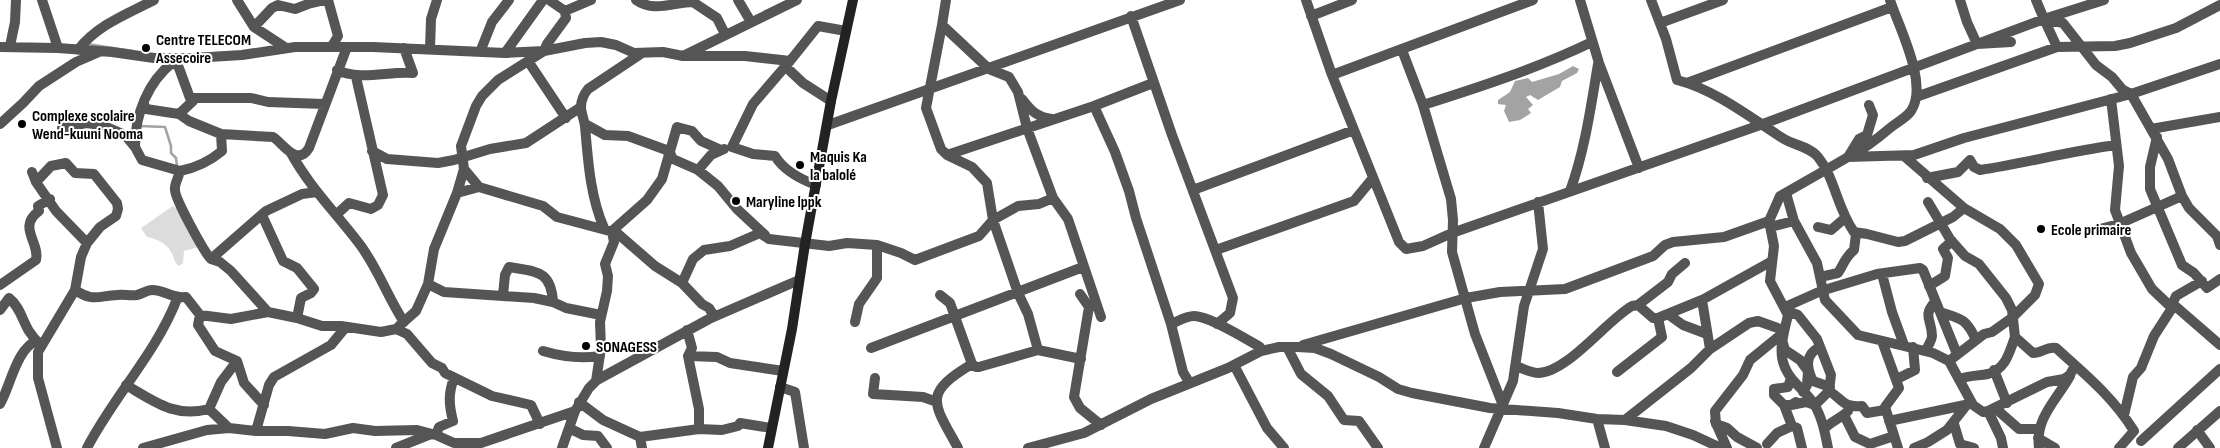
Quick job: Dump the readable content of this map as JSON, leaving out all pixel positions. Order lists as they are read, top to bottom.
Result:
{
  "places": [
    "Centre TELECOM Assecoire",
    "Complexe scolaire Wend-kuuni Nooma",
    "Maquis Ka la balolé",
    "Maryline lppk",
    "Ecole primaire",
    "SONAGESS"
  ]
}
